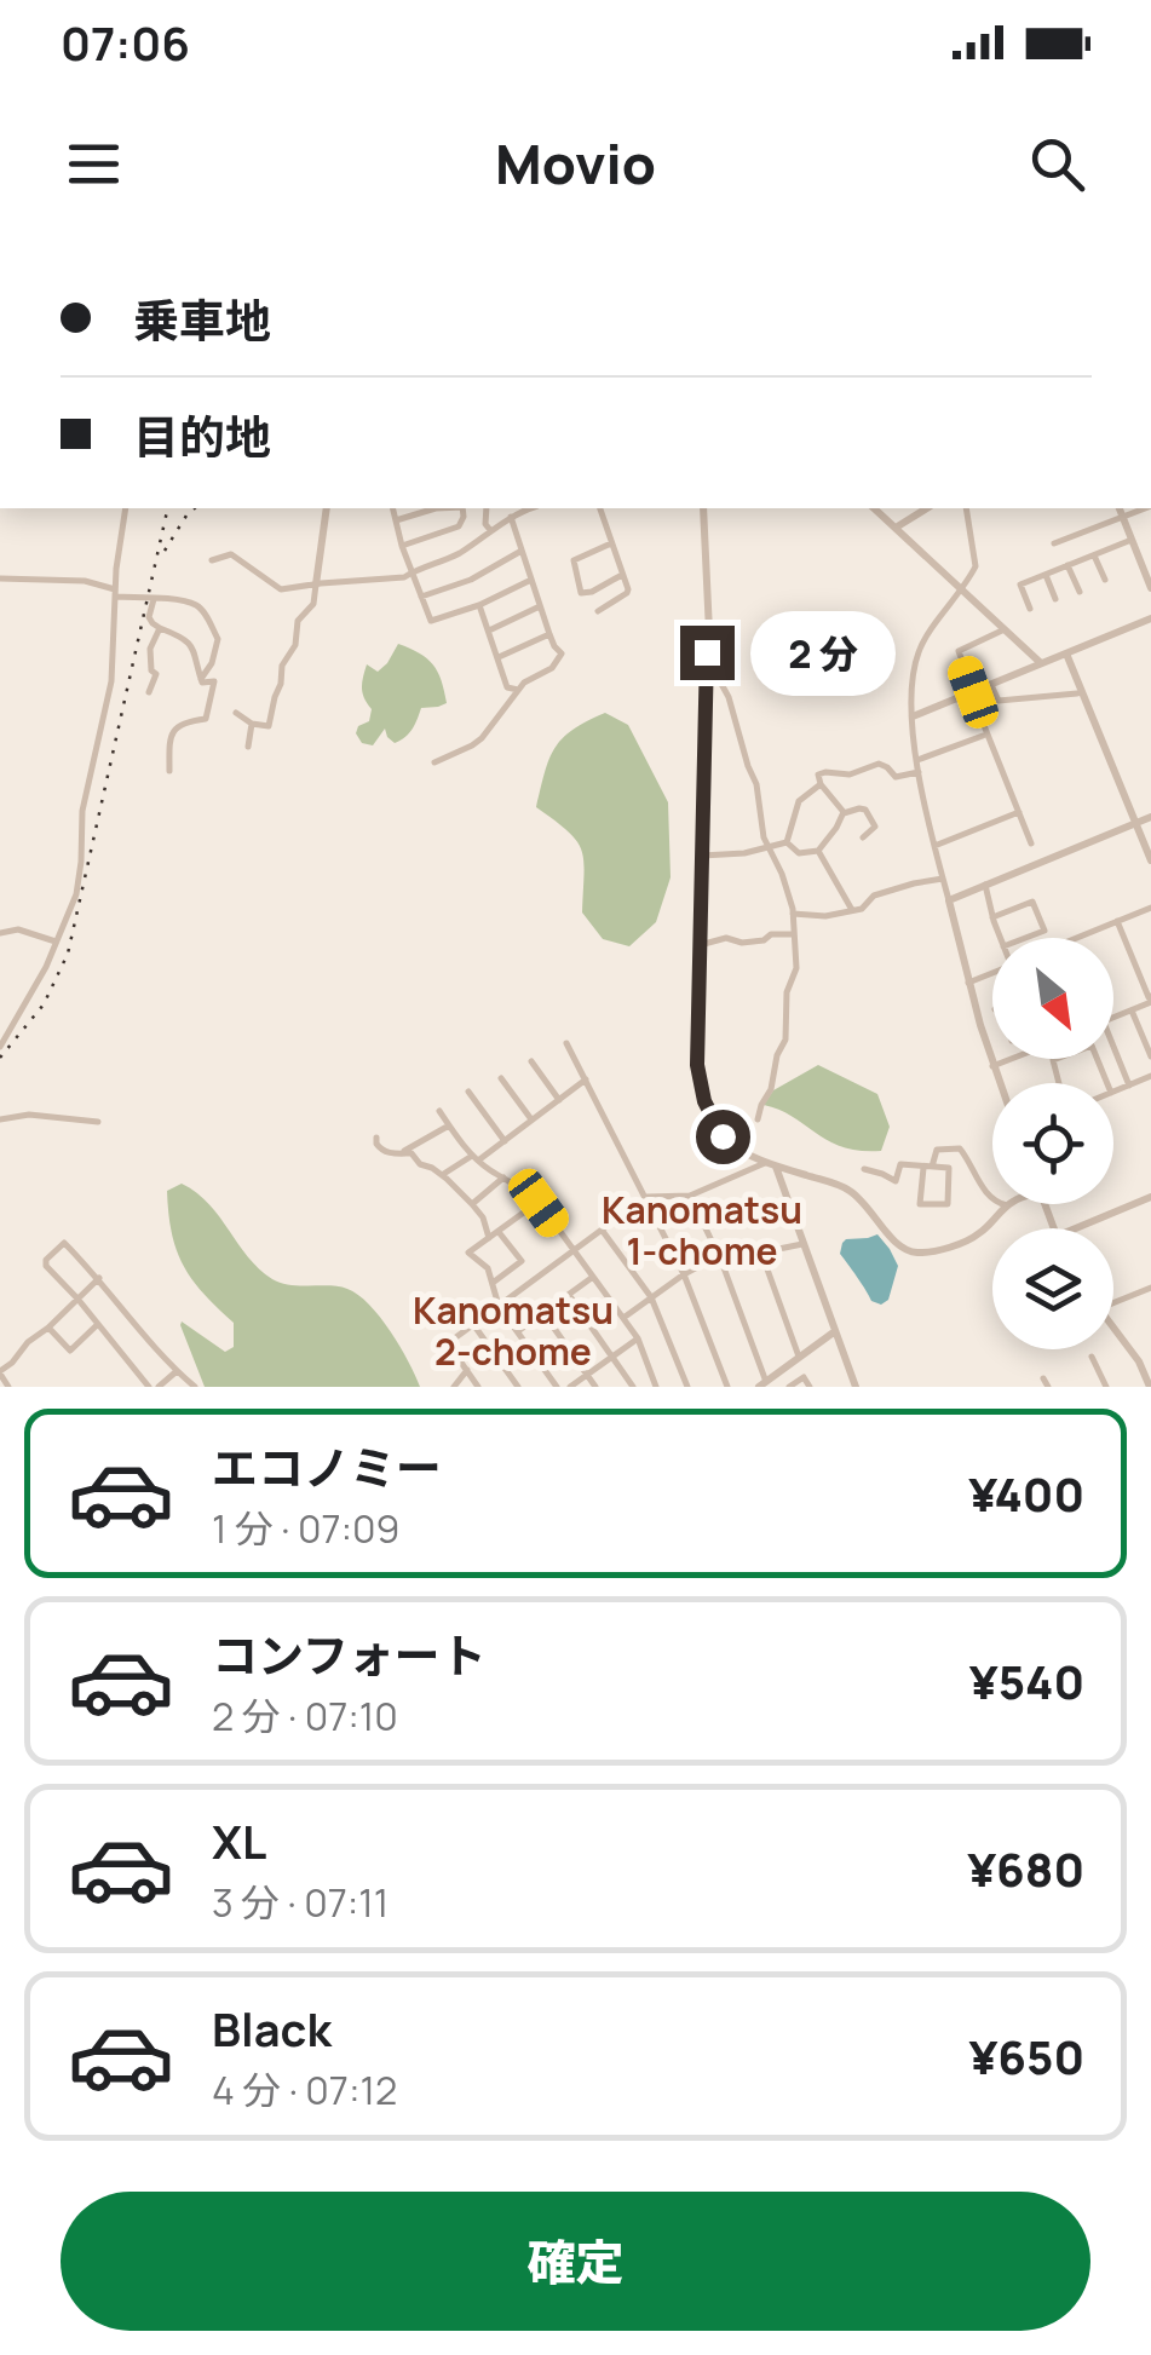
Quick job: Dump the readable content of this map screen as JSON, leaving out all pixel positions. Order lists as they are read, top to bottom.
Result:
{
  "districts": ["Kanomatsu 1-chome", "Kanomatsu 2-chome"],
  "north": "bottom right",
  "page": {
    "status": "07:06",
    "header": "Movio",
    "banner": ["乗車地", "目的地"],
    "bubble": "2 分",
    "list": [
      {
        "name": "エコノミー",
        "note": "1 分 · 07:09",
        "value": "¥400"
      },
      {
        "name": "コンフォート",
        "note": "2 分 · 07:10",
        "value": "¥540"
      },
      {
        "name": "XL",
        "note": "3 分 · 07:11",
        "value": "¥680"
      },
      {
        "name": "Black",
        "note": "4 分 · 07:12",
        "value": "¥650"
      }
    ],
    "buttons": "確定"
  }
}
